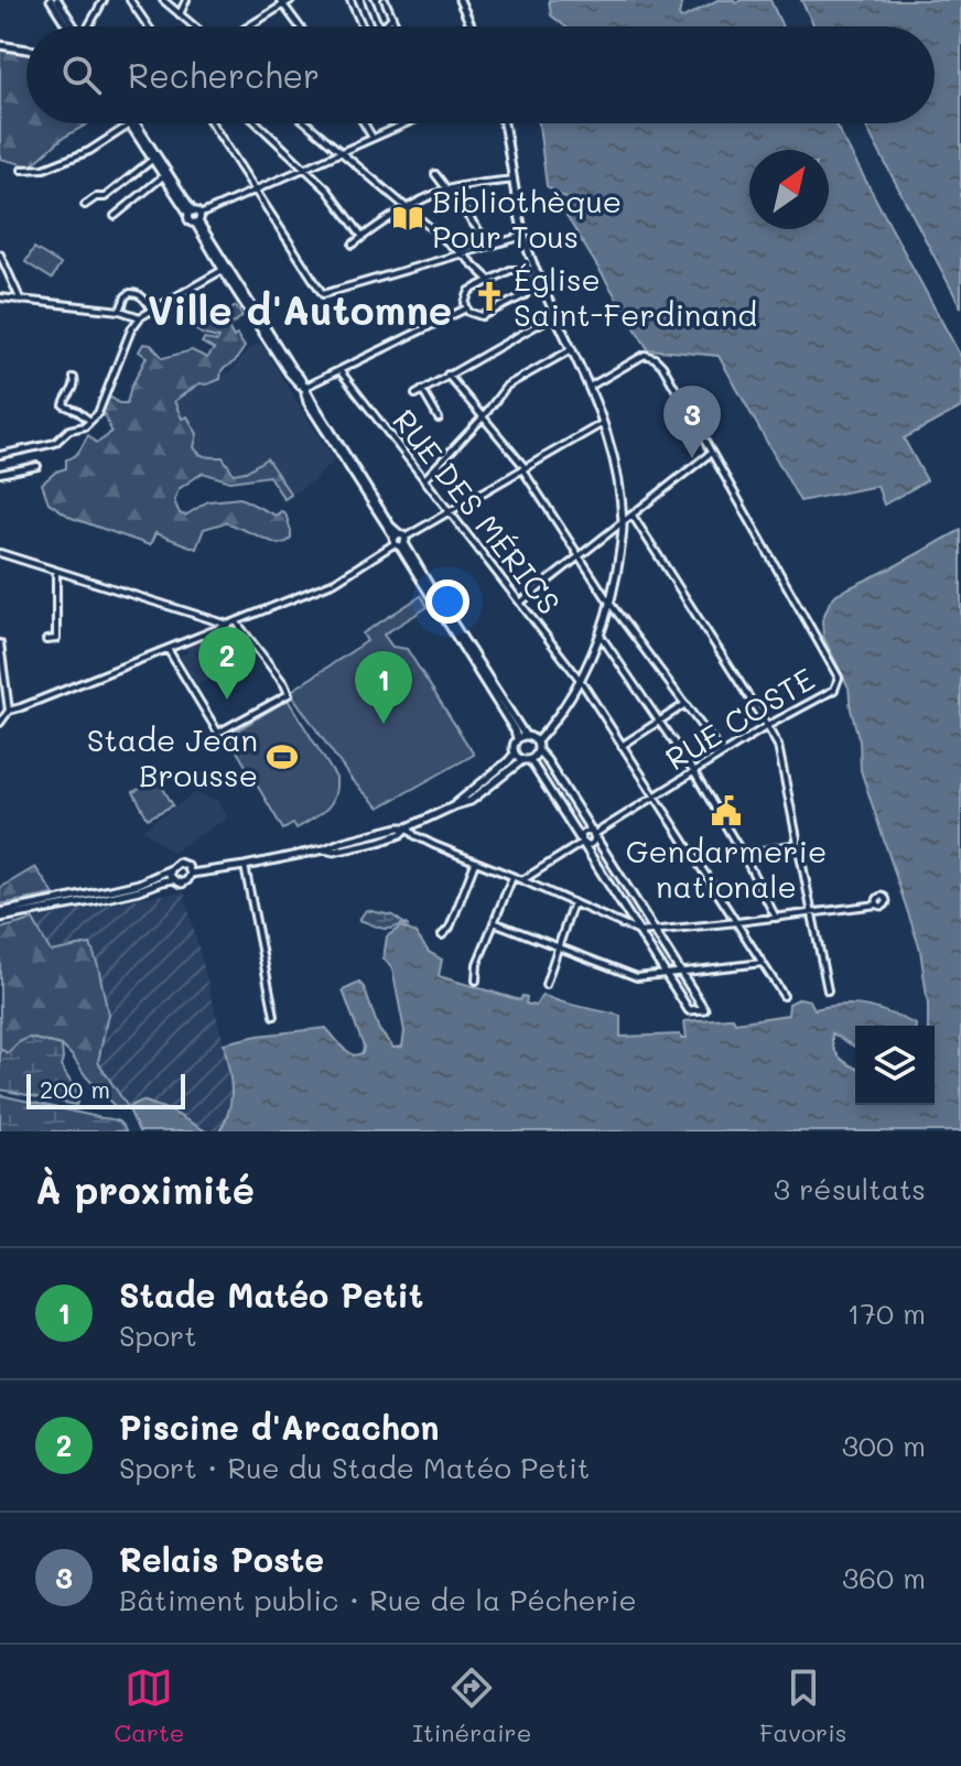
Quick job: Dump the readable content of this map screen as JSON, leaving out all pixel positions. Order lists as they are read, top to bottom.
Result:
{
  "streets": {
    "street": ["RUE DES MÉRICS", "RUE COSTE"]
  },
  "crossings": [
    ["RUE DES MÉRICS", "RUE COSTE"]
  ],
  "districts": ["Ville d'Automne"],
  "places": {
    "library": ["Bibliothèque Pour Tous"],
    "church": ["Église Saint-Ferdinand"],
    "sports": ["Stade Jean Brousse"],
    "public building": ["Gendarmerie nationale"]
  },
  "scale_bar": "200 m",
  "north": "top right",
  "page": {
    "search": "Rechercher",
    "pins": ["3", "2", "1"],
    "scale": "200 m",
    "heading": ["À proximité", "3 résultats"],
    "list": [
      {
        "mark": "1",
        "name": "Stade Matéo Petit",
        "note": "Sport",
        "value": "170 m"
      },
      {
        "mark": "2",
        "name": "Piscine d'Arcachon",
        "note": "Sport · Rue du Stade Matéo Petit",
        "value": "300 m"
      },
      {
        "mark": "3",
        "name": "Relais Poste",
        "note": "Bâtiment public · Rue de la Pécherie",
        "value": "360 m"
      }
    ],
    "nav": ["Carte", "Itinéraire", "Favoris"]
  }
}
